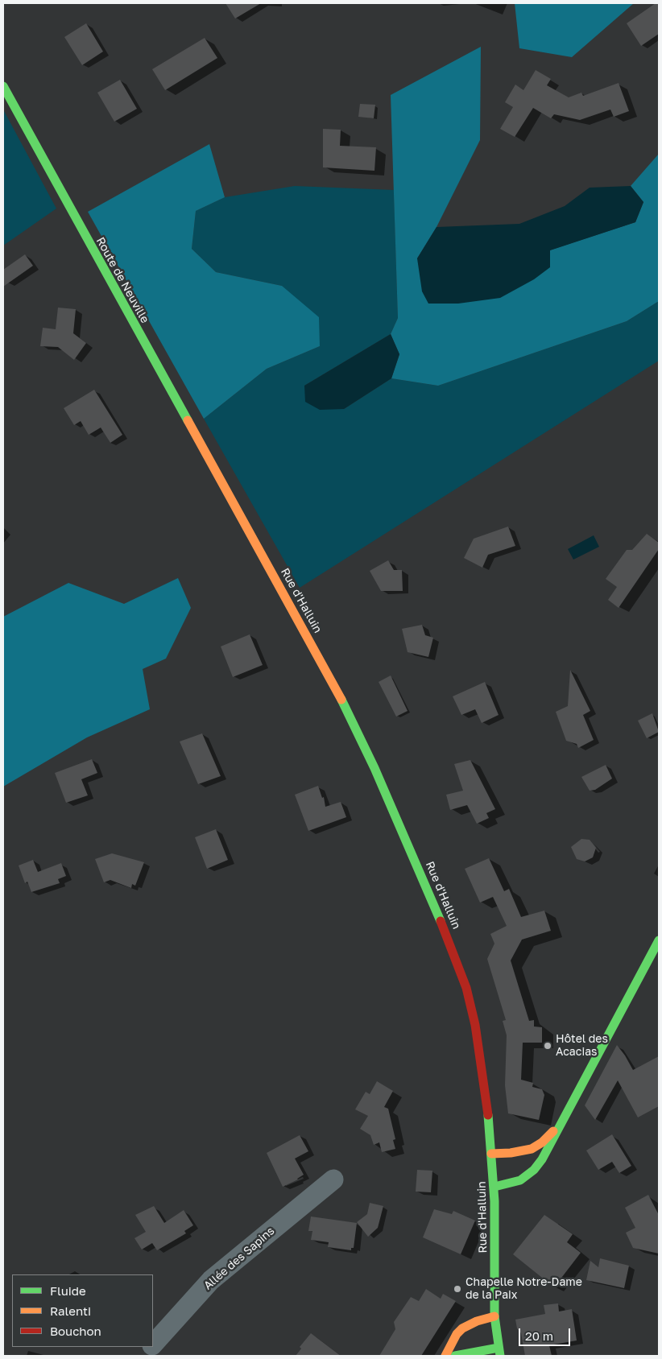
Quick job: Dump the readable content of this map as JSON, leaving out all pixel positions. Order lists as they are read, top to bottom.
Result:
{
  "streets": {
    "main road": ["Route de Neuville", "Rue d'Halluin"],
    "street": ["Allée des Sapins"]
  },
  "crossings": [
    ["Route de Neuville", "Rue d'Halluin"]
  ],
  "places": ["Hôtel des Acacias", "Chapelle Notre-Dame de la Paix"],
  "legend": ["Fluide", "Ralenti", "Bouchon"],
  "scale_bar": "20 m"
}
